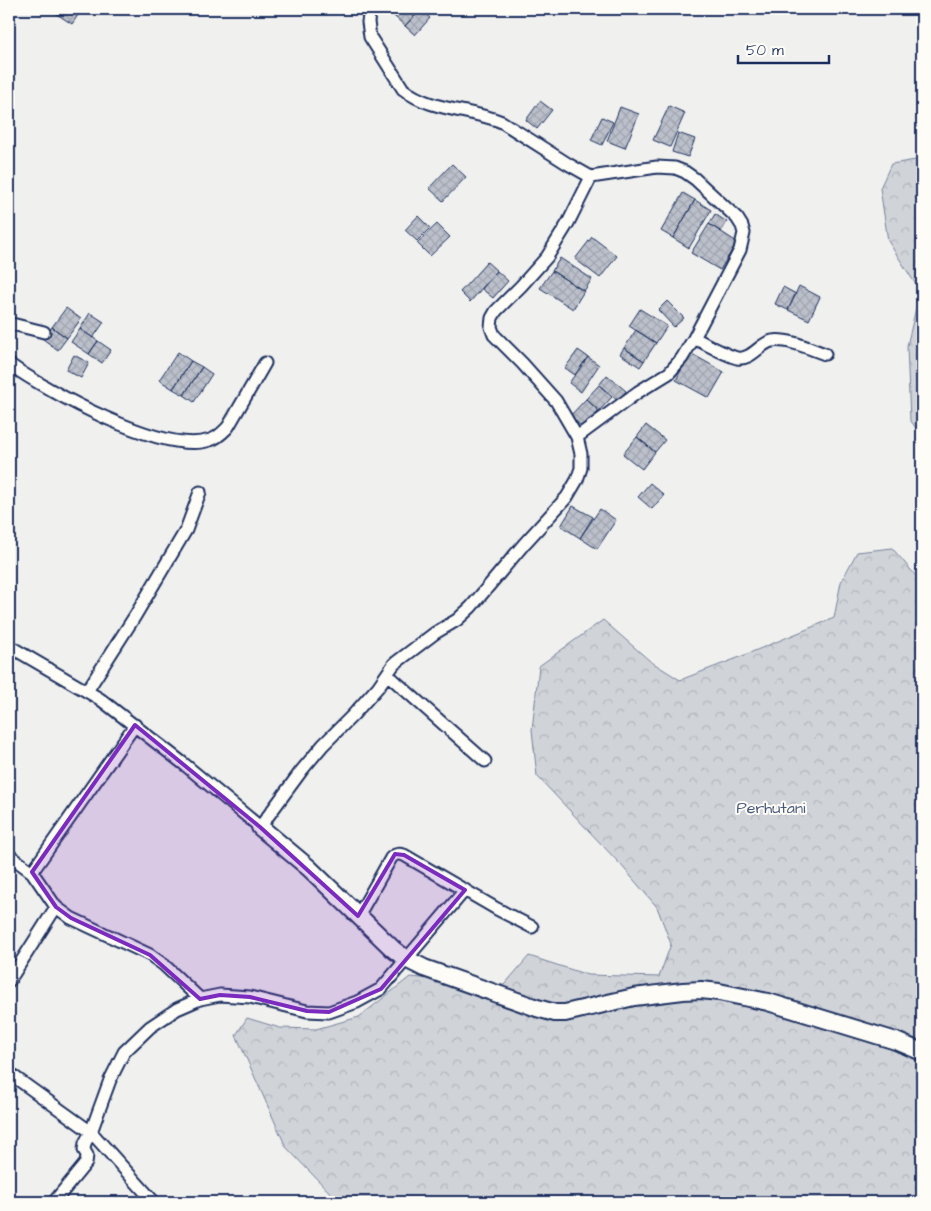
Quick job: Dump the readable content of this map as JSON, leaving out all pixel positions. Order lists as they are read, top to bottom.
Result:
{
  "parks": ["Perhutani"],
  "scale_bar": "50 m"
}
